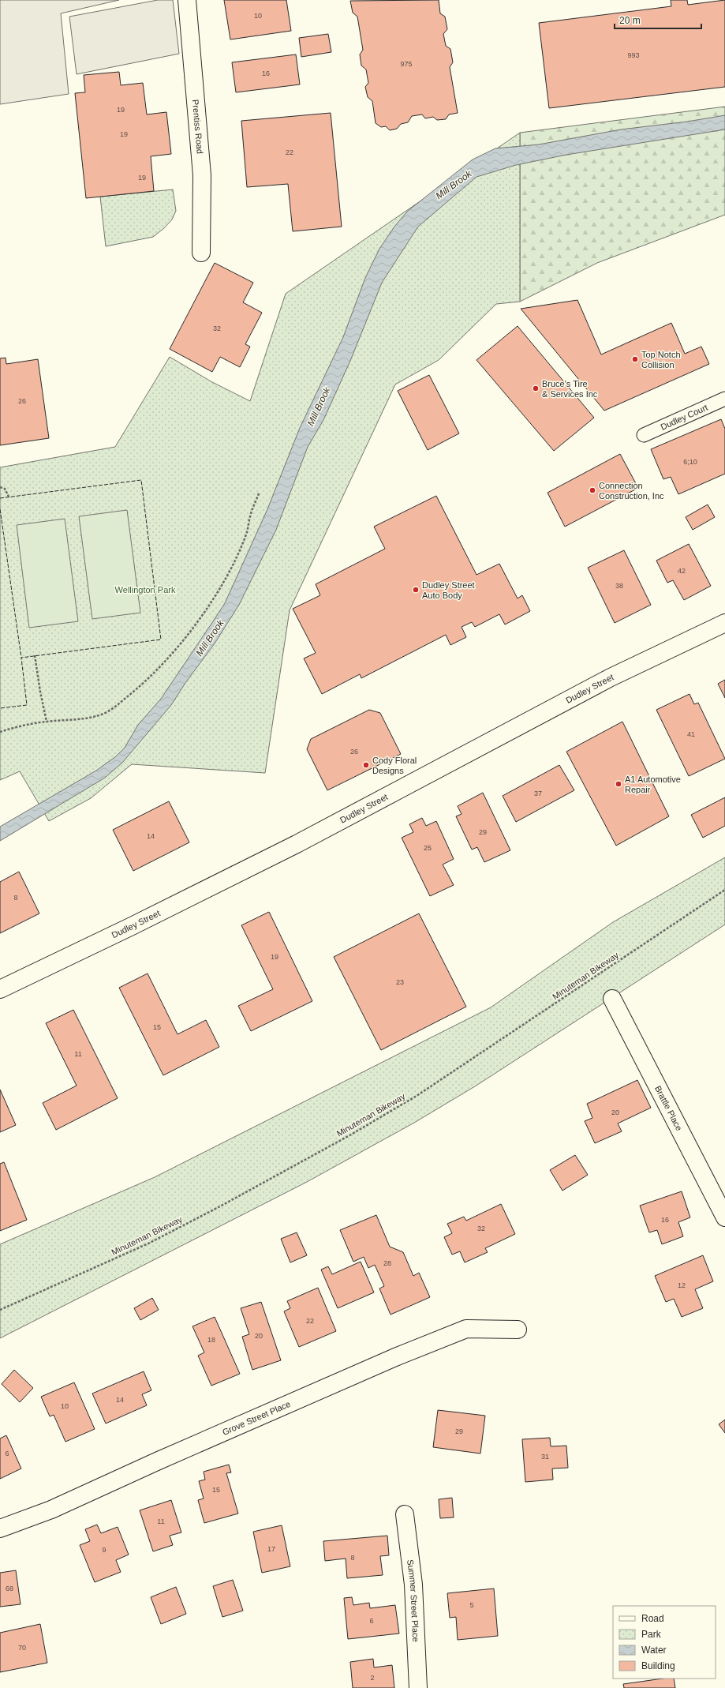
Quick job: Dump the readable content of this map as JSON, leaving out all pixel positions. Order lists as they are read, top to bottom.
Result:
{
  "streets": {
    "street": [
      "Prentiss Road",
      "Dudley Street",
      "Brattle Place",
      "Grove Street Place",
      "Summer Street Place"
    ],
    "lane": ["Dudley Court"],
    "path": ["Minuteman Bikeway"]
  },
  "water": ["Mill Brook"],
  "parks": ["Wellington Park"],
  "places": [
    "Top Notch Collision",
    "Bruce's Tire & Services Inc",
    "Connection Construction, Inc",
    "Dudley Street Auto Body",
    "Cody Floral Designs",
    "A1 Automotive Repair"
  ],
  "house_numbers": [
    "10",
    "993",
    "975",
    "16",
    "19",
    "19",
    "22",
    "19",
    "32",
    "26",
    "6;10",
    "42",
    "38",
    "41",
    "26",
    "37",
    "29",
    "14",
    "25",
    "8",
    "19",
    "23",
    "15",
    "11",
    "20",
    "16",
    "32",
    "28",
    "12",
    "22",
    "20",
    "18",
    "14",
    "10",
    "29",
    "6",
    "31",
    "15",
    "11",
    "17",
    "9",
    "8",
    "68",
    "5",
    "6",
    "70",
    "2"
  ],
  "legend": [
    "Road",
    "Park",
    "Water",
    "Building"
  ],
  "scale_bar": "20 m"
}
